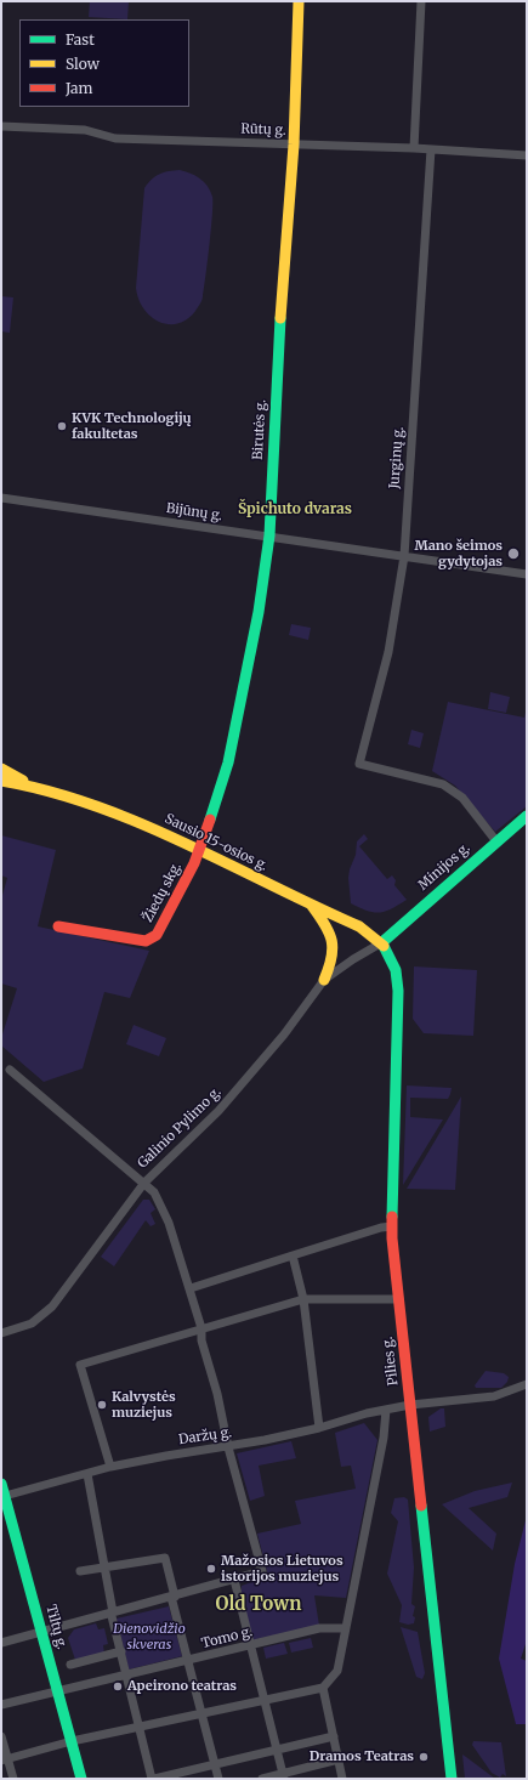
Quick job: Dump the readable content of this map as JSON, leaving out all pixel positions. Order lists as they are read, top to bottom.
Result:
{
  "streets": {
    "main road": [
      "Birutės g.",
      "Sausio 15-osios g.",
      "Minijos g.",
      "Žiedų skg.",
      "Pilies g.",
      "Tiltų g."
    ],
    "street": [
      "Rūtų g.",
      "Jurginų g.",
      "Bijūnų g.",
      "Galinio Pylimo g.",
      "Daržų g.",
      "Tomo g."
    ]
  },
  "crossings": [
    ["Rūtų g.", "Birutės g."],
    ["Rūtų g.", "Jurginų g."],
    ["Birutės g.", "Bijūnų g."],
    ["Birutės g.", "Sausio 15-osios g."],
    ["Birutės g.", "Žiedų skg."],
    ["Jurginų g.", "Bijūnų g."],
    ["Jurginų g.", "Minijos g."],
    ["Sausio 15-osios g.", "Minijos g."],
    ["Sausio 15-osios g.", "Žiedų skg."],
    ["Sausio 15-osios g.", "Galinio Pylimo g."],
    ["Sausio 15-osios g.", "Pilies g."],
    ["Minijos g.", "Galinio Pylimo g."],
    ["Minijos g.", "Pilies g."],
    ["Galinio Pylimo g.", "Pilies g."],
    ["Pilies g.", "Daržų g."],
    ["Daržų g.", "Tiltų g."],
    ["Tiltų g.", "Tomo g."]
  ],
  "districts": ["Špichuto dvaras", "Old Town"],
  "parks": ["Dienovidžio skveras"],
  "places": [
    "KVK Technologijų fakultetas",
    "Mano šeimos gydytojas",
    "Kalvystės muziejus",
    "Mažosios Lietuvos istorijos muziejus",
    "Apeirono teatras",
    "Dramos Teatras"
  ],
  "legend": ["Fast", "Slow", "Jam"]
}
